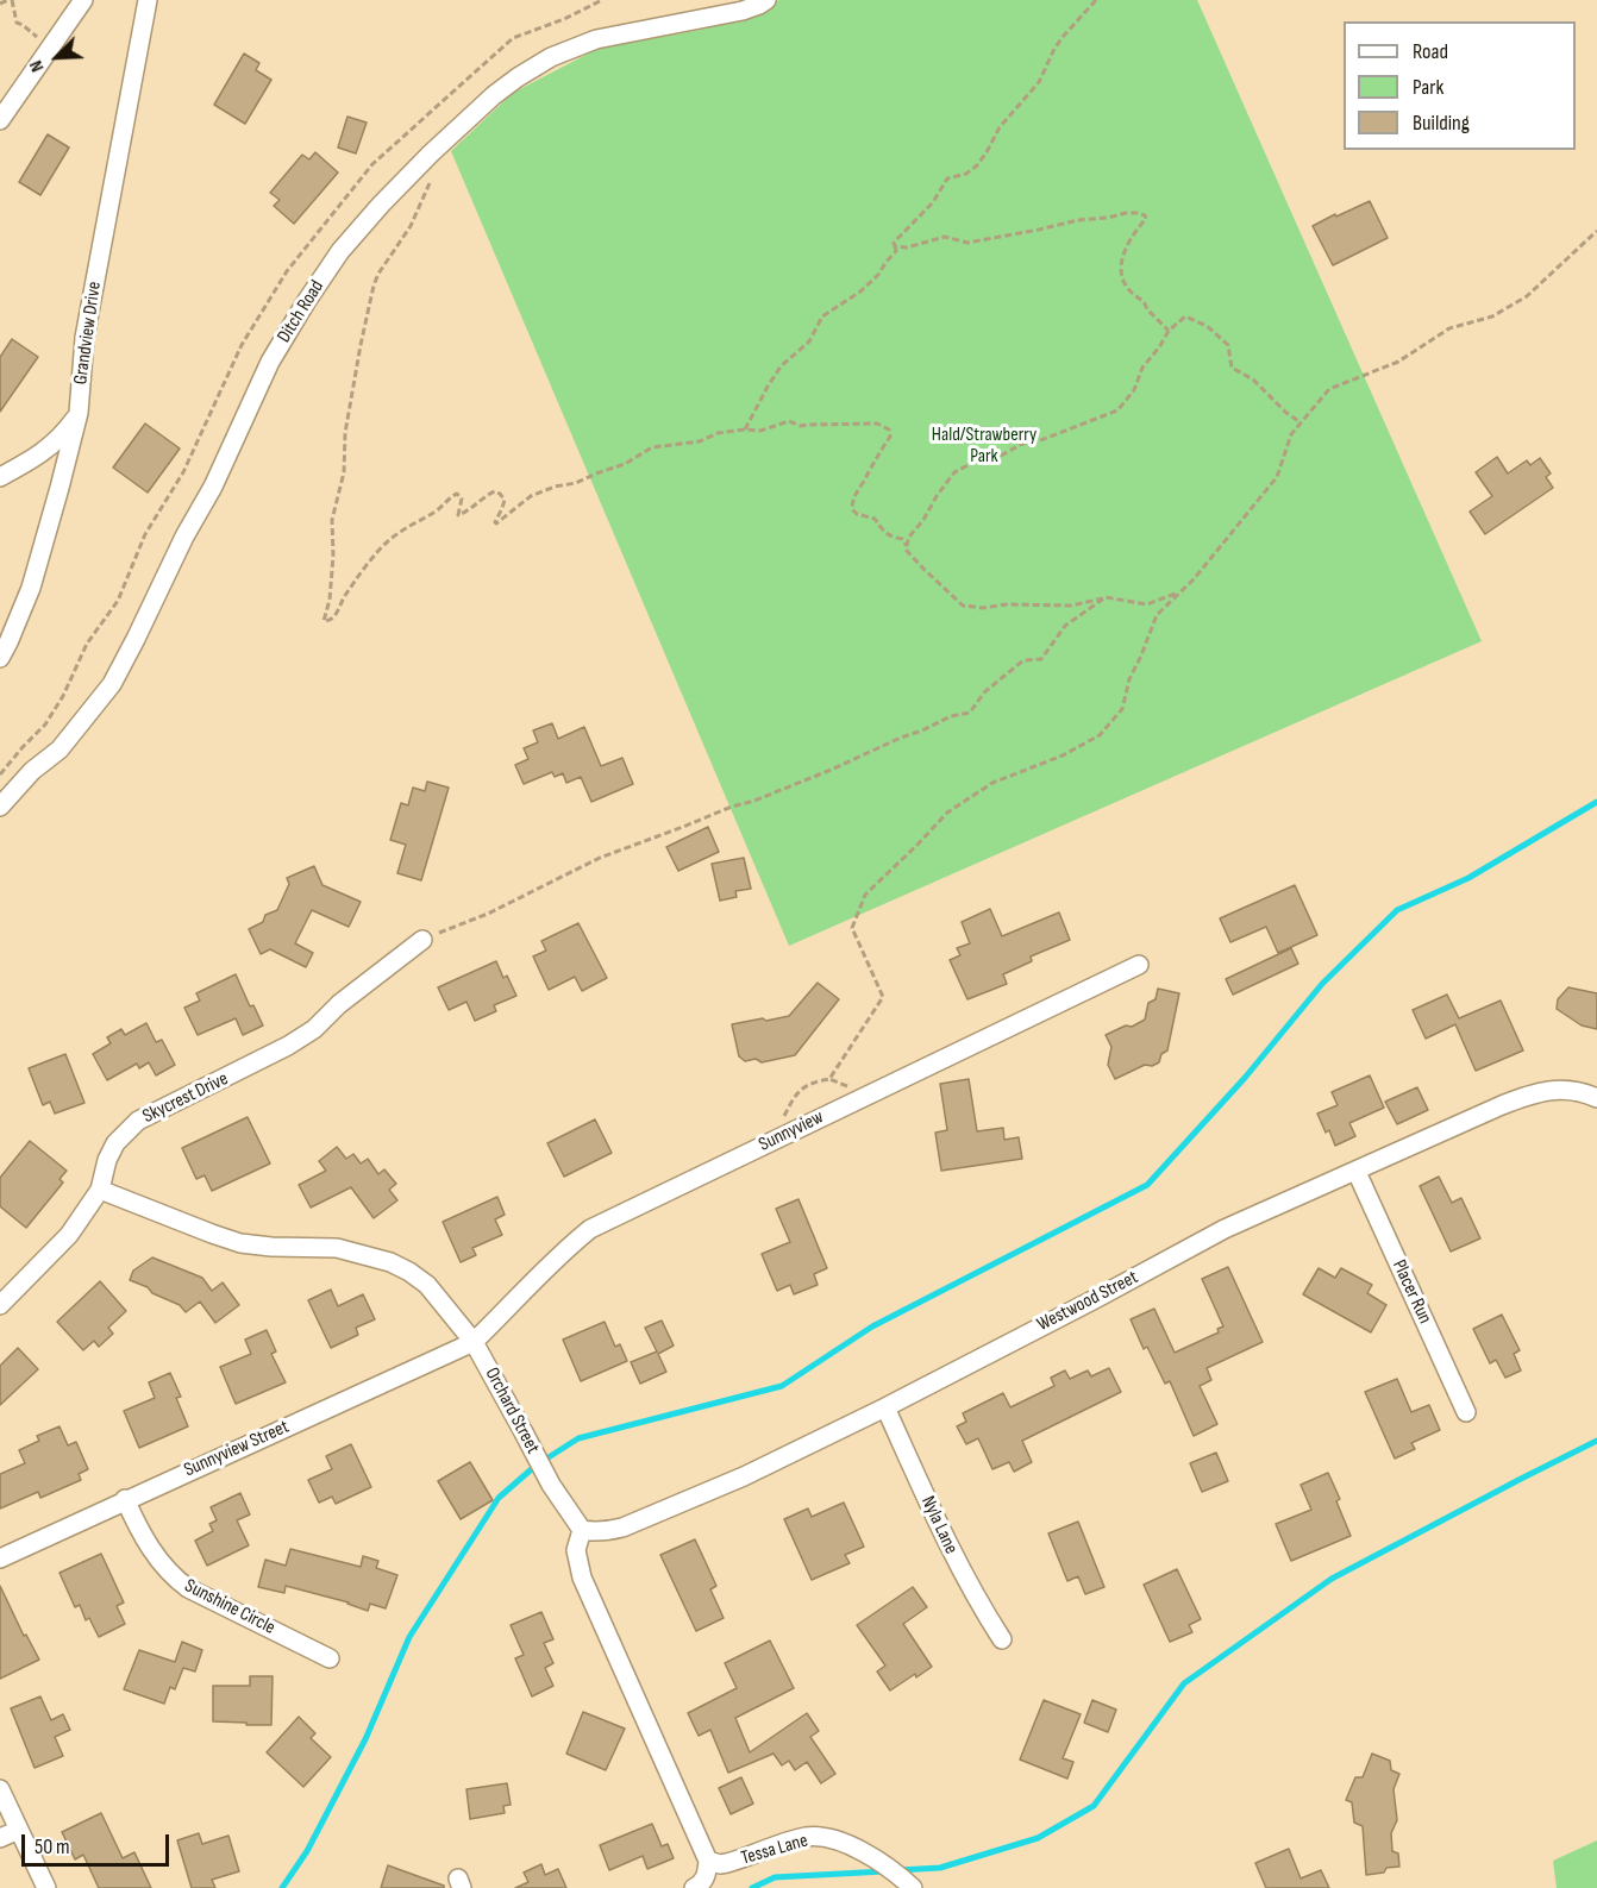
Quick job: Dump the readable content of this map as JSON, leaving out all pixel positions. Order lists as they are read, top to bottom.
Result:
{
  "streets": {
    "street": [
      "Ditch Road",
      "Grandview Drive",
      "Skycrest Drive",
      "Sunnyview",
      "Placer Run",
      "Westwood Street",
      "Orchard Street",
      "Sunnyview Street",
      "Nyla Lane",
      "Sunshine Circle",
      "Tessa Lane"
    ]
  },
  "crossings": [
    ["Skycrest Drive", "Orchard Street"],
    ["Sunnyview", "Orchard Street"],
    ["Sunnyview", "Sunnyview Street"],
    ["Placer Run", "Westwood Street"],
    ["Westwood Street", "Orchard Street"],
    ["Westwood Street", "Nyla Lane"],
    ["Orchard Street", "Sunnyview Street"],
    ["Sunnyview Street", "Sunshine Circle"]
  ],
  "parks": ["Hald/Strawberry Park"],
  "legend": ["Road", "Park", "Building"],
  "scale_bar": "50 m",
  "north": "bottom left"
}
